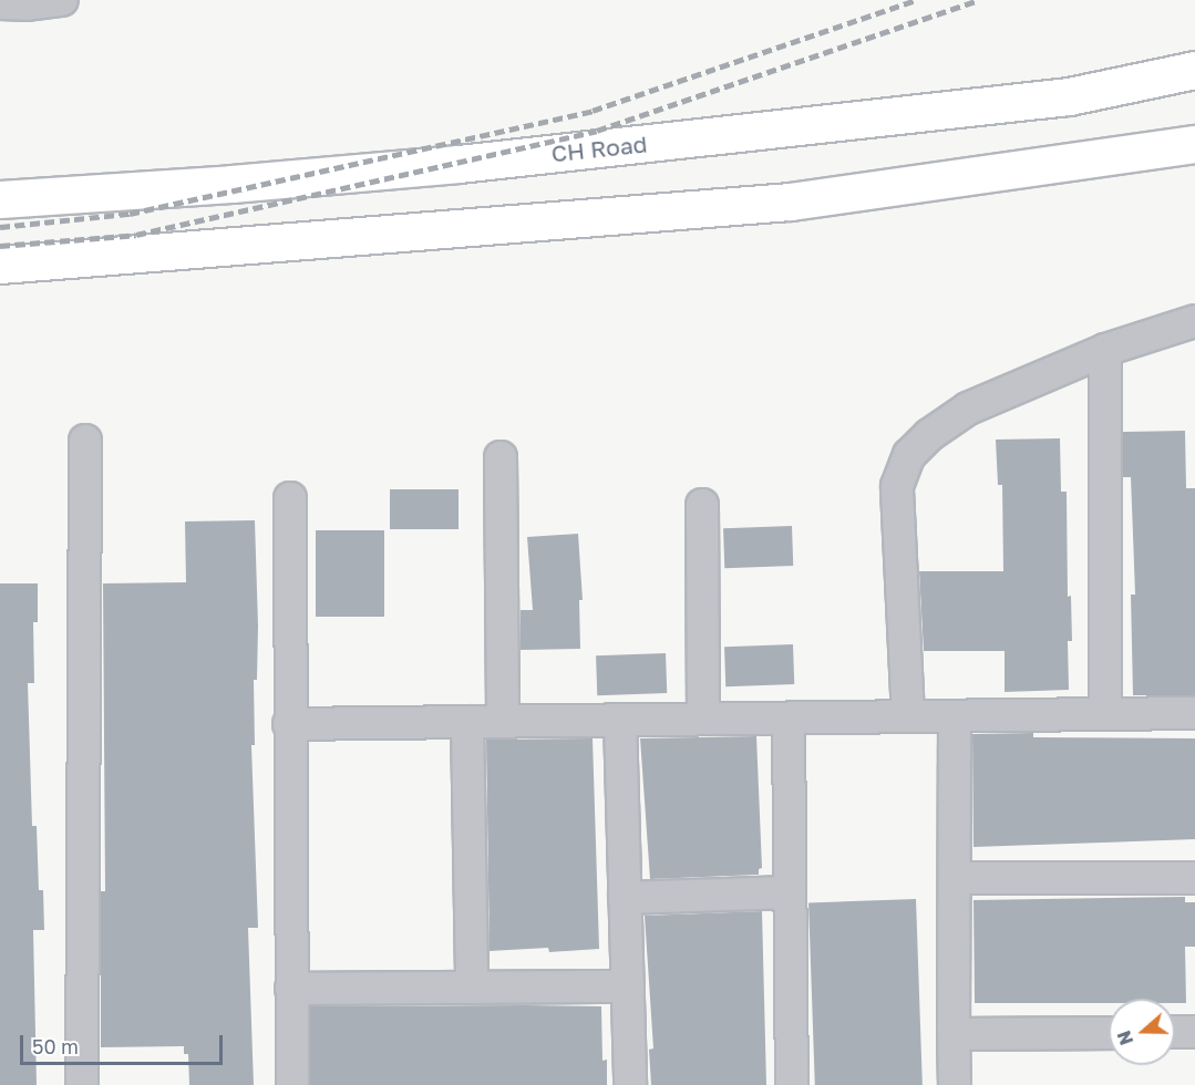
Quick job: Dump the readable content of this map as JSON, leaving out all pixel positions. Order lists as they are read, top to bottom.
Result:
{
  "streets": {
    "street": ["CH Road"]
  },
  "scale_bar": "50 m",
  "north": "left"
}
